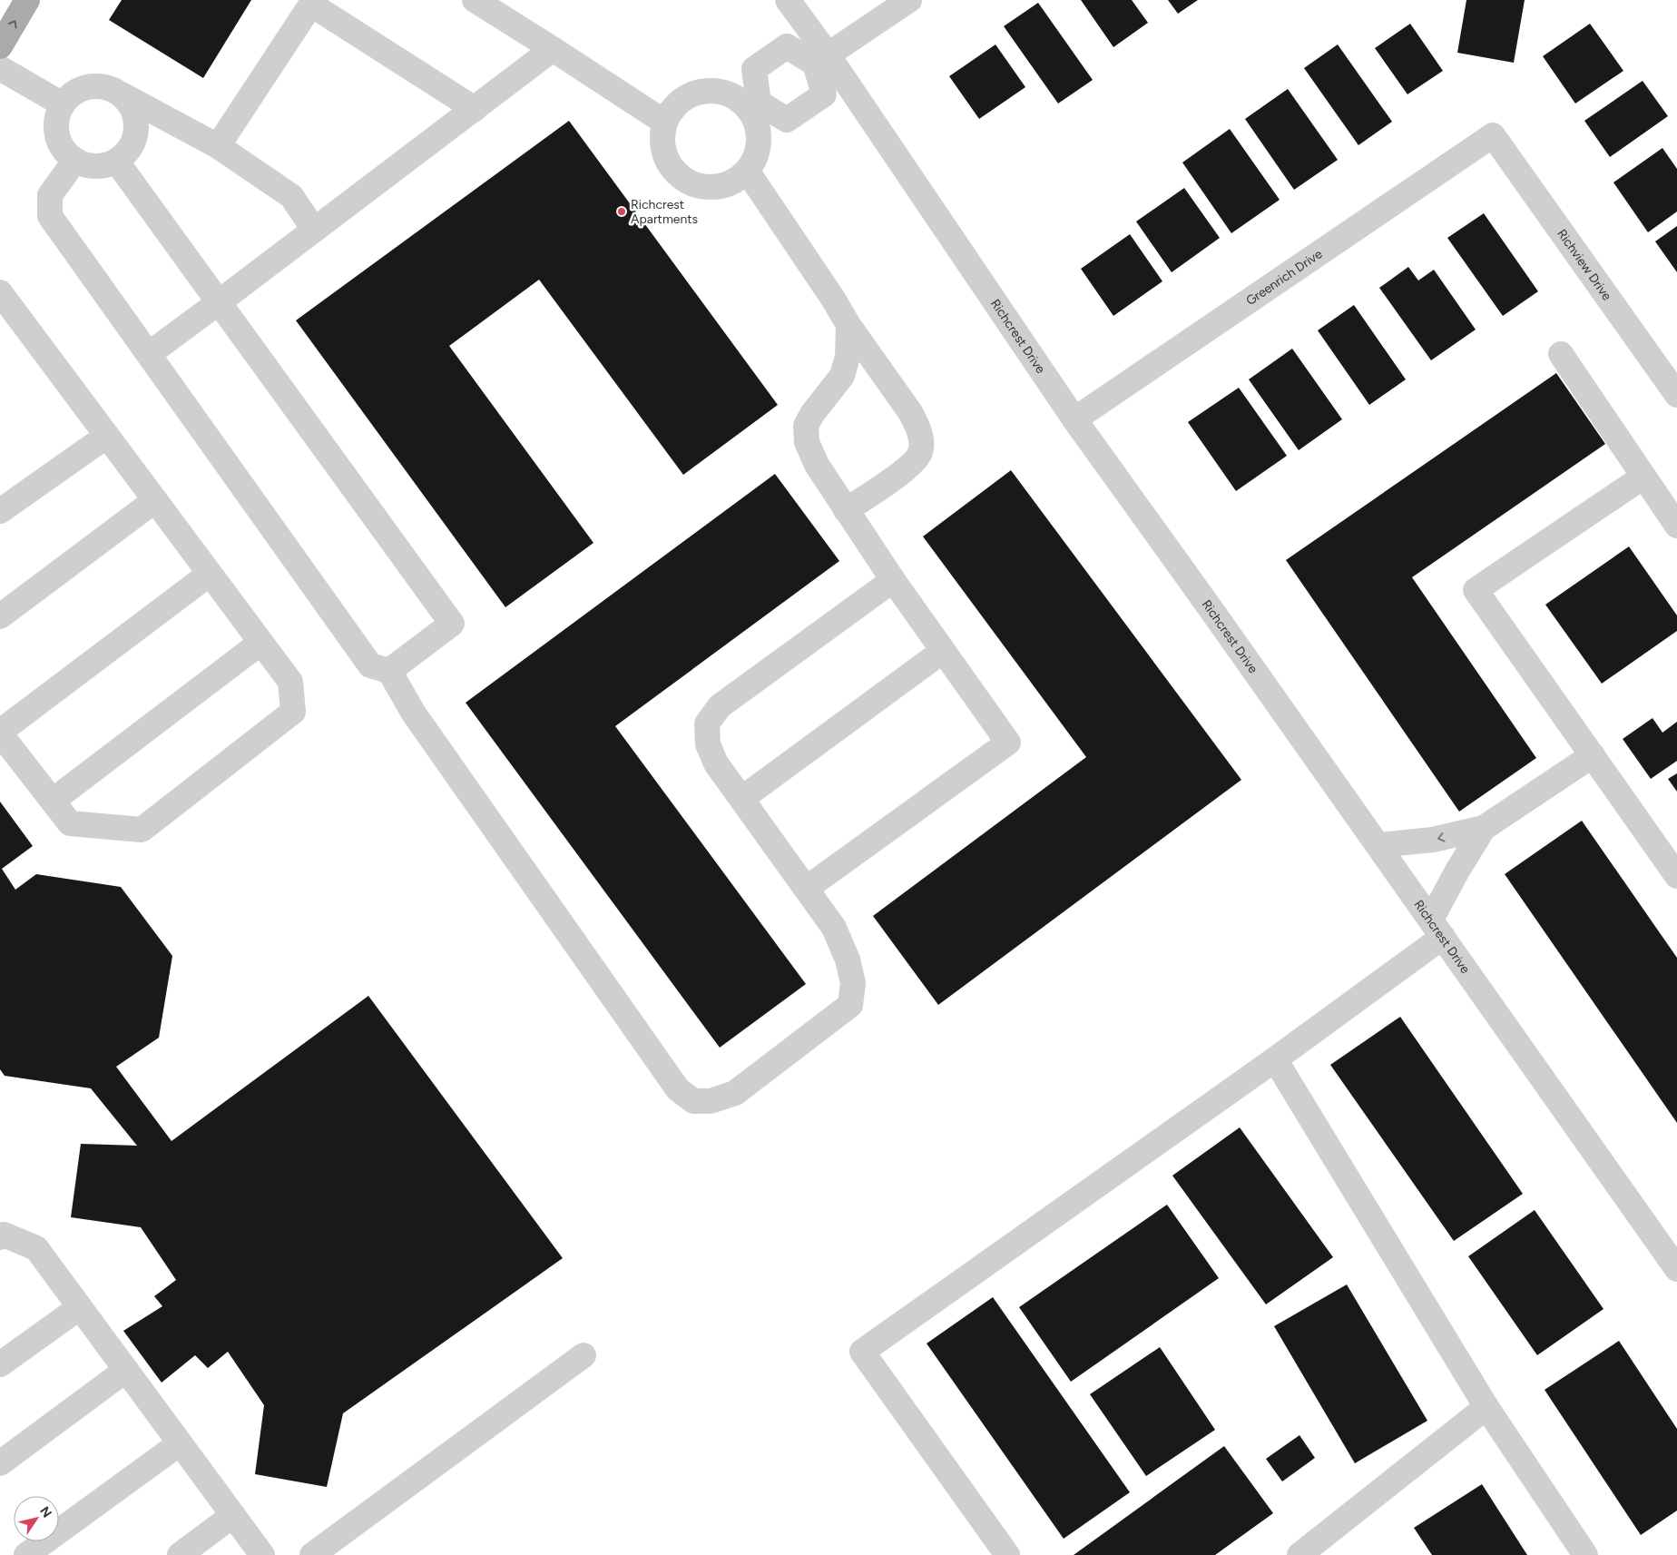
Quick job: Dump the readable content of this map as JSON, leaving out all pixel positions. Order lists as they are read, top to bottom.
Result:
{
  "streets": {
    "street": ["Richview Drive", "Greenrich Drive", "Richcrest Drive"]
  },
  "crossings": [
    ["Richview Drive", "Greenrich Drive"],
    ["Greenrich Drive", "Richcrest Drive"]
  ],
  "places": ["Richcrest Apartments"],
  "north": "top right"
}
